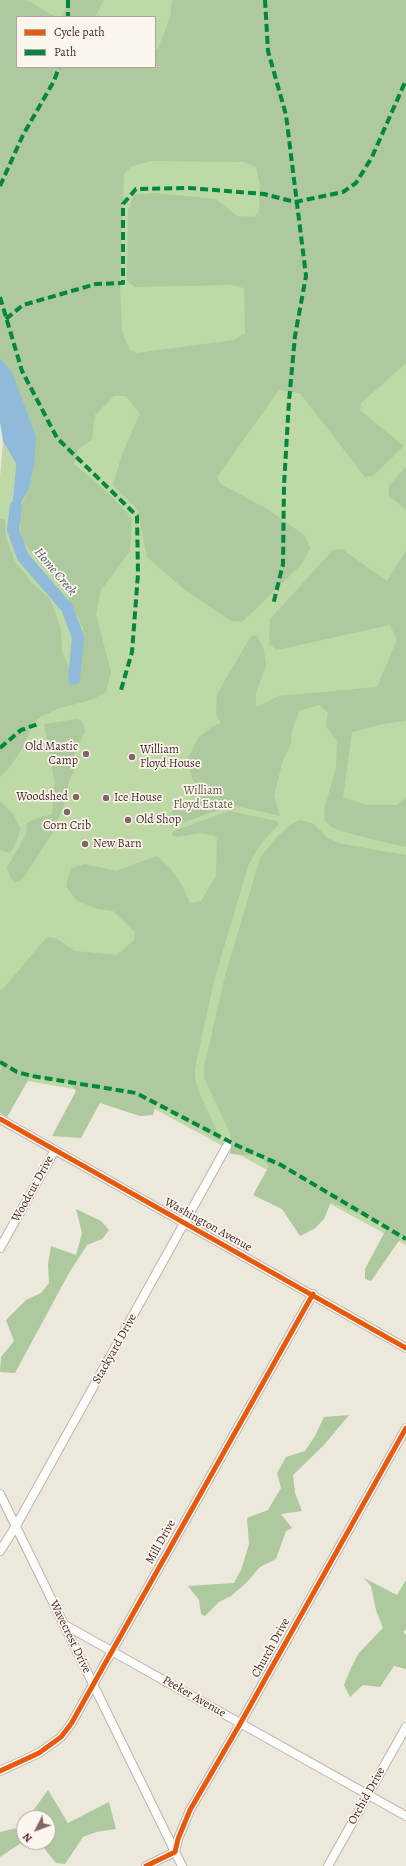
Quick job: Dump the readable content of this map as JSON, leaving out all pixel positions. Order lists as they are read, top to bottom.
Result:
{
  "streets": {
    "street": [
      "Woodcut Drive",
      "Washington Avenue",
      "Stackyard Drive",
      "Mill Drive",
      "Wavecrest Drive",
      "Church Drive",
      "Peeker Avenue",
      "Orchid Drive"
    ]
  },
  "crossings": [
    ["Woodcut Drive", "Washington Avenue"],
    ["Washington Avenue", "Stackyard Drive"],
    ["Washington Avenue", "Mill Drive"],
    ["Stackyard Drive", "Wavecrest Drive"],
    ["Mill Drive", "Wavecrest Drive"],
    ["Mill Drive", "Peeker Avenue"],
    ["Wavecrest Drive", "Church Drive"],
    ["Wavecrest Drive", "Peeker Avenue"],
    ["Church Drive", "Peeker Avenue"],
    ["Peeker Avenue", "Orchid Drive"]
  ],
  "water": ["Home Creek"],
  "parks": ["William Floyd Estate"],
  "places": [
    "Old Mastic Camp",
    "William Floyd House",
    "Woodshed",
    "Ice House",
    "Corn Crib",
    "Old Shop",
    "New Barn"
  ],
  "legend": ["Cycle path", "Path"],
  "north": "bottom left"
}
